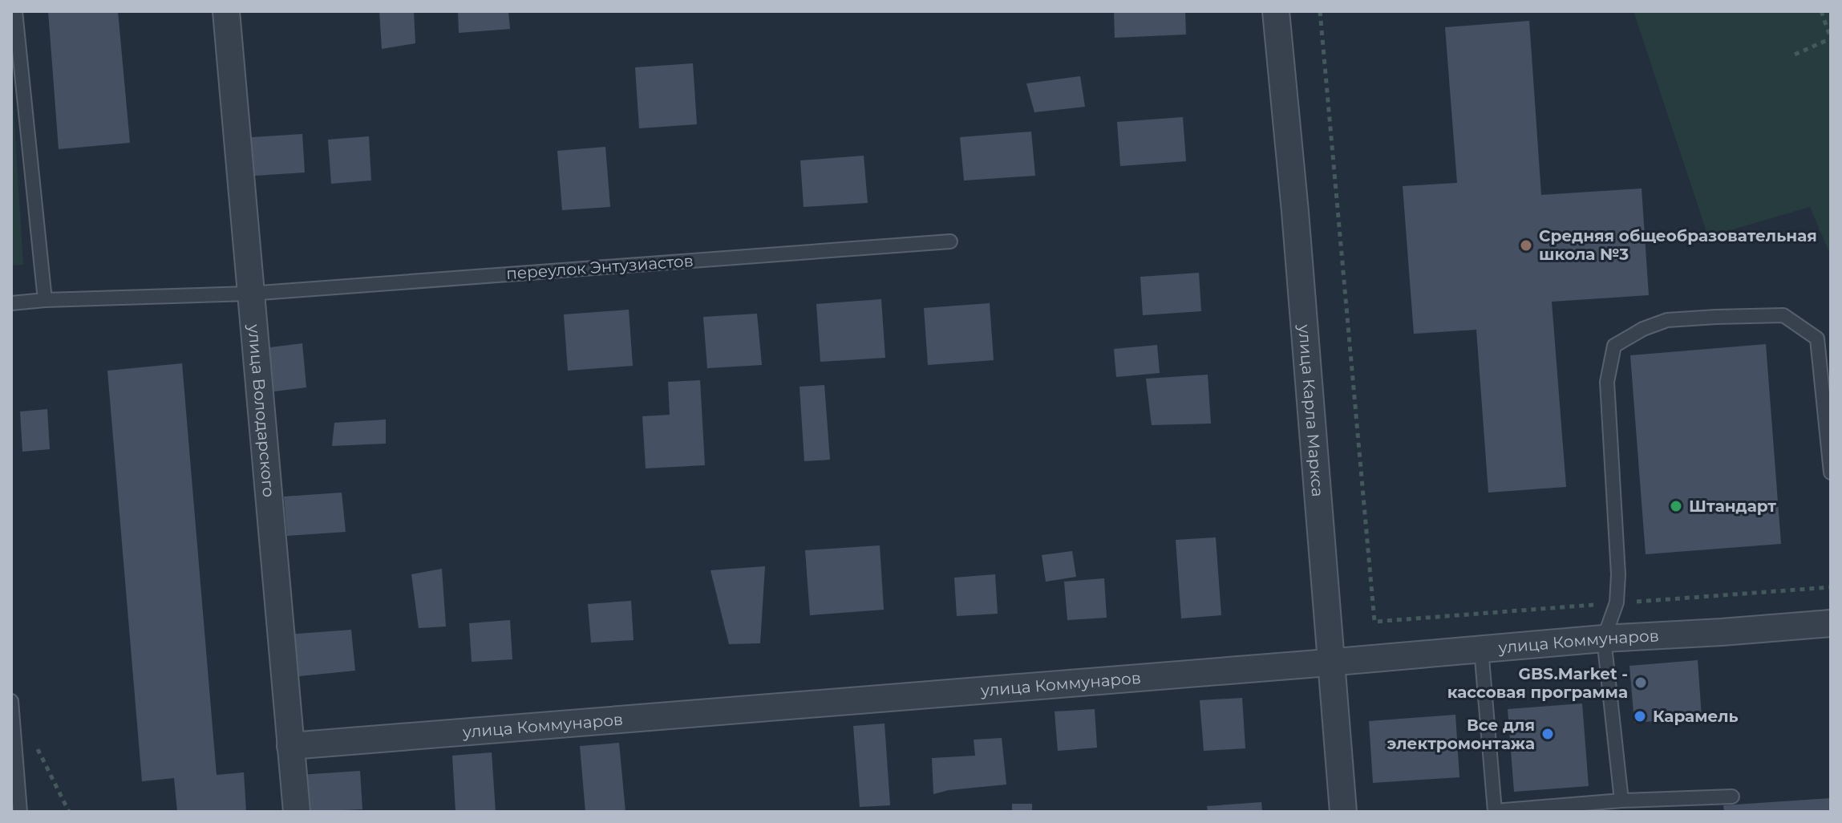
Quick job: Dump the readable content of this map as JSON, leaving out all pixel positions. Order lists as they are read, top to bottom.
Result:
{
  "streets": {
    "street": ["улица Володарского", "улица Карла Маркса", "улица Коммунаров"],
    "lane": ["переулок Энтузиастов"]
  },
  "crossings": [
    ["переулок Энтузиастов", "улица Володарского"],
    ["улица Володарского", "улица Коммунаров"],
    ["улица Карла Маркса", "улица Коммунаров"]
  ],
  "places": [
    "Средняя общеобразовательная школа №3",
    "Штандарт",
    "GBS.Market - кассовая программа",
    "Карамель",
    "Все для электромонтажа"
  ]
}
